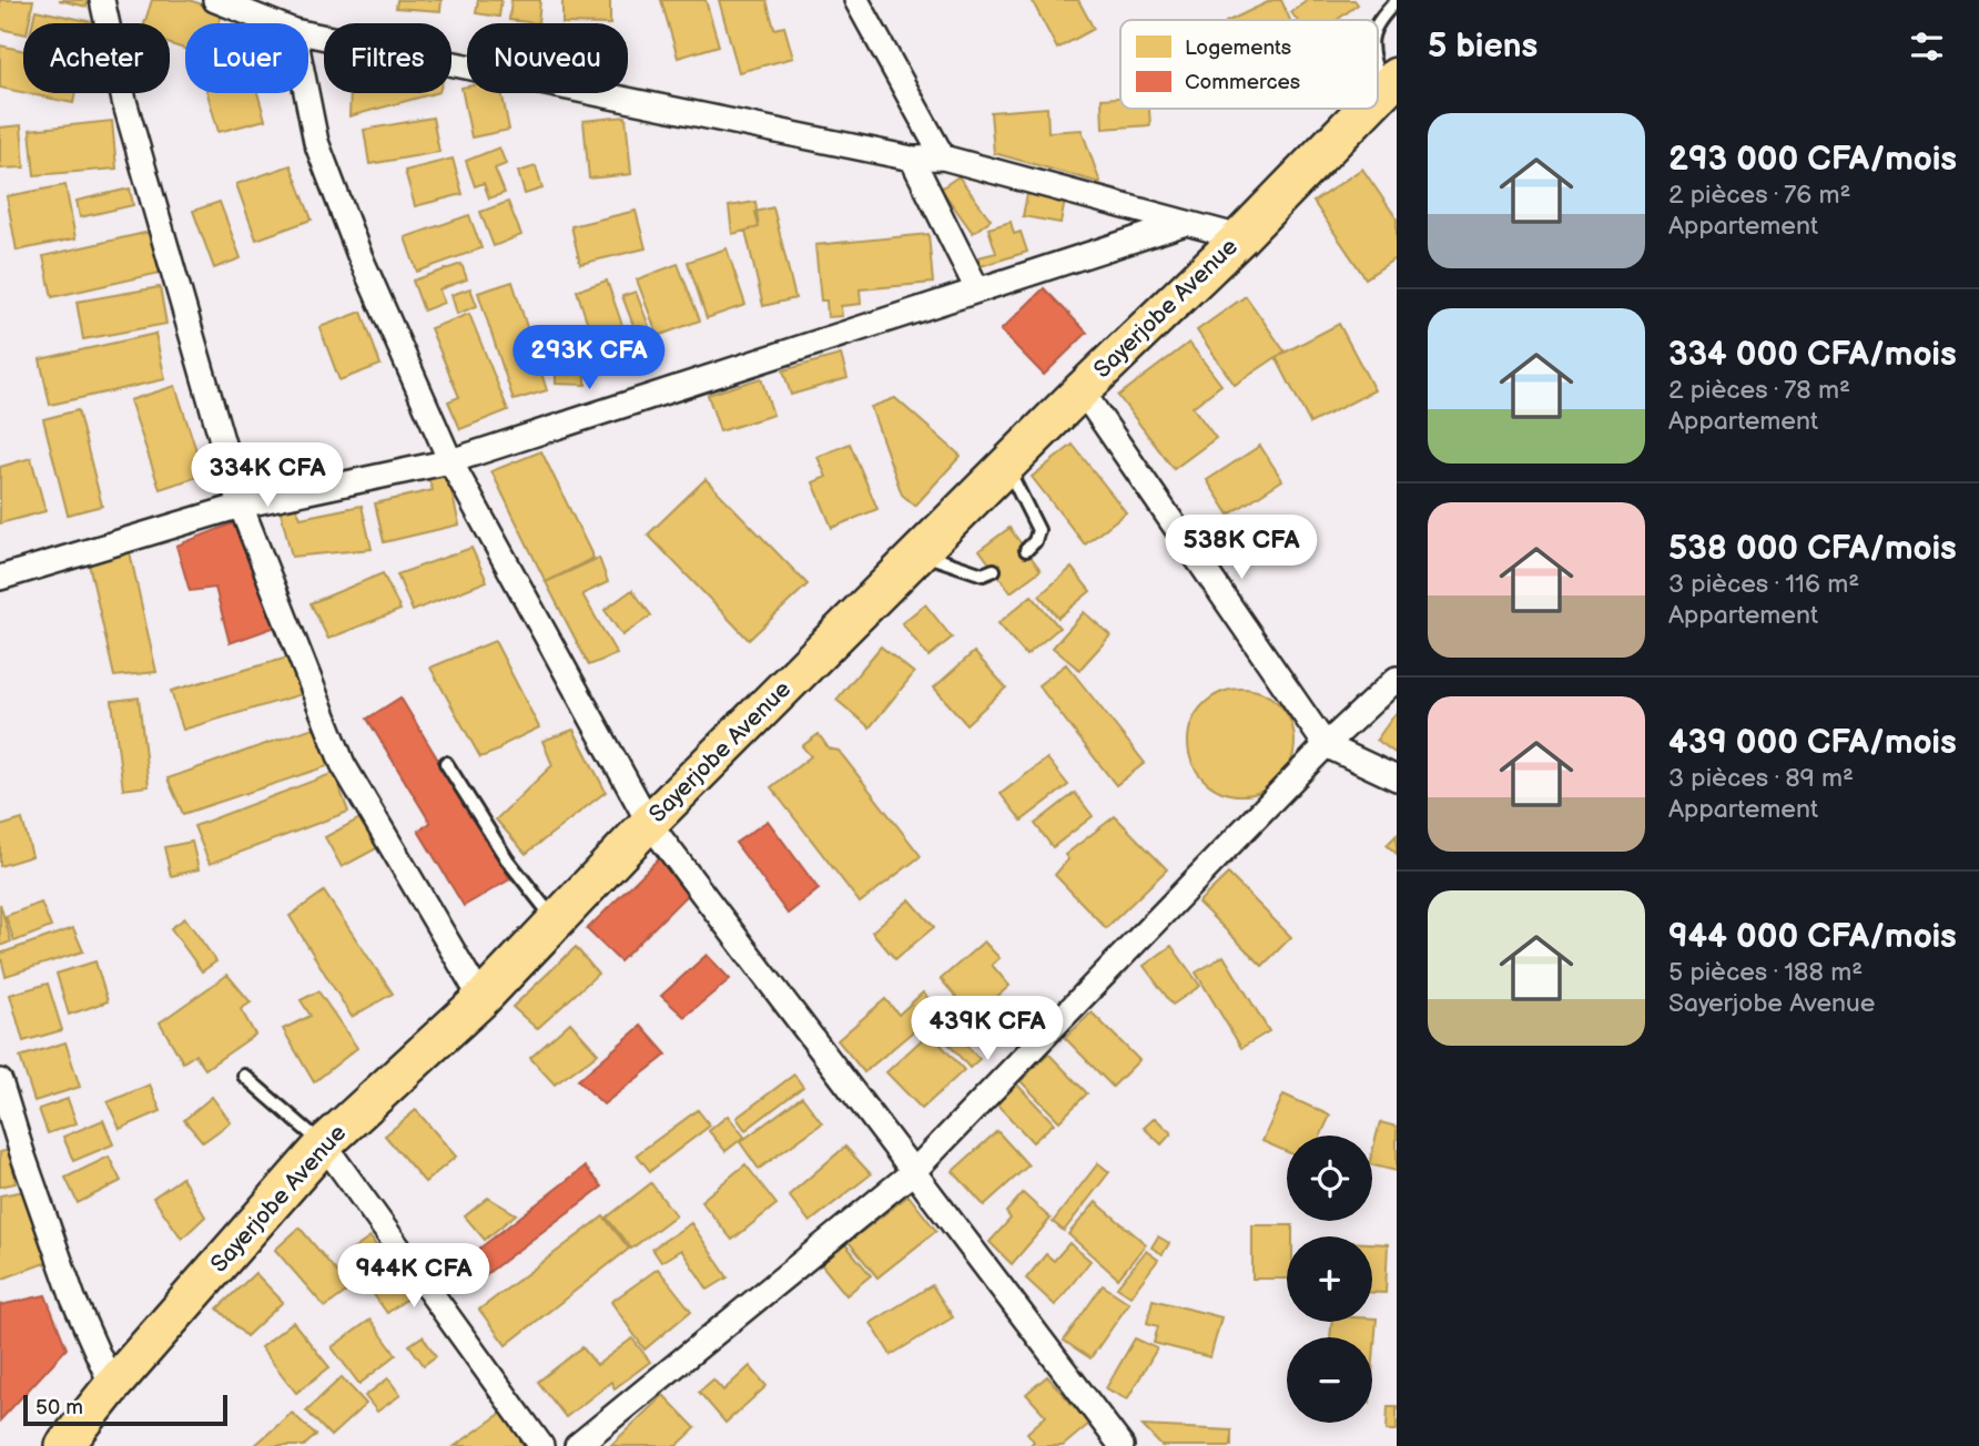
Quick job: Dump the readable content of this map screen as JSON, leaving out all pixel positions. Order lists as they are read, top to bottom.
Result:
{
  "streets": {
    "main road": ["Sayerjobe Avenue"]
  },
  "legend": ["Logements", "Commerces"],
  "scale_bar": "50 m",
  "page": {
    "heading": "5 biens",
    "chip": [
      "Acheter",
      "Louer",
      "Filtres",
      "Nouveau"
    ],
    "list": [
      {
        "name": "293 000 CFA/mois",
        "note": "2 pièces · 76 m² · Appartement"
      },
      {
        "name": "334 000 CFA/mois",
        "note": "2 pièces · 78 m² · Appartement"
      },
      {
        "name": "538 000 CFA/mois",
        "note": "3 pièces · 116 m² · Appartement"
      },
      {
        "name": "439 000 CFA/mois",
        "note": "3 pièces · 89 m² · Appartement"
      },
      {
        "name": "944 000 CFA/mois",
        "note": "5 pièces · 188 m² · Sayerjobe Avenue"
      }
    ],
    "price": [
      "293K CFA",
      "334K CFA",
      "538K CFA",
      "439K CFA",
      "944K CFA"
    ],
    "map_buttons": ["+", "−"],
    "scale": "50 m"
  }
}
